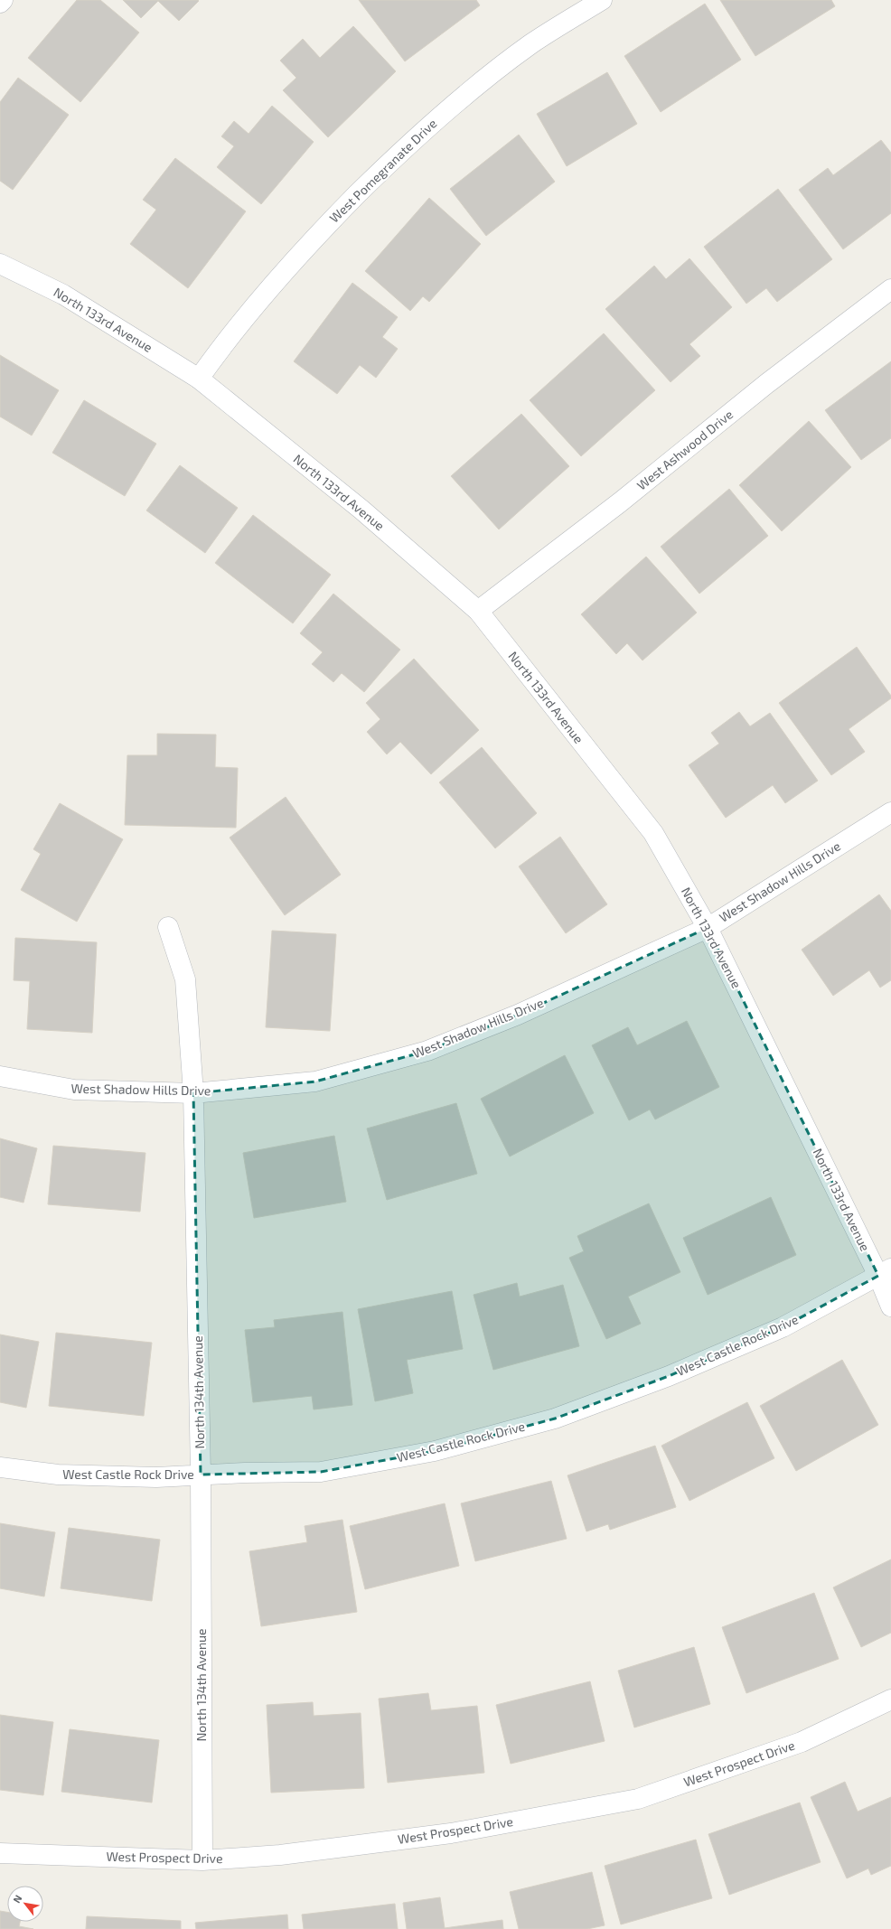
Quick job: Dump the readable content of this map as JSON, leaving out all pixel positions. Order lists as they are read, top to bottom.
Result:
{
  "streets": {
    "street": [
      "West Pomegranate Drive",
      "North 133rd Avenue",
      "West Ashwood Drive",
      "West Shadow Hills Drive",
      "West Castle Rock Drive",
      "North 134th Avenue",
      "West Prospect Drive"
    ]
  },
  "crossings": [
    ["West Pomegranate Drive", "North 133rd Avenue"],
    ["North 133rd Avenue", "West Ashwood Drive"],
    ["North 133rd Avenue", "West Shadow Hills Drive"],
    ["North 133rd Avenue", "West Castle Rock Drive"],
    ["West Shadow Hills Drive", "North 134th Avenue"],
    ["West Castle Rock Drive", "North 134th Avenue"],
    ["North 134th Avenue", "West Prospect Drive"]
  ],
  "north": "top left"
}
